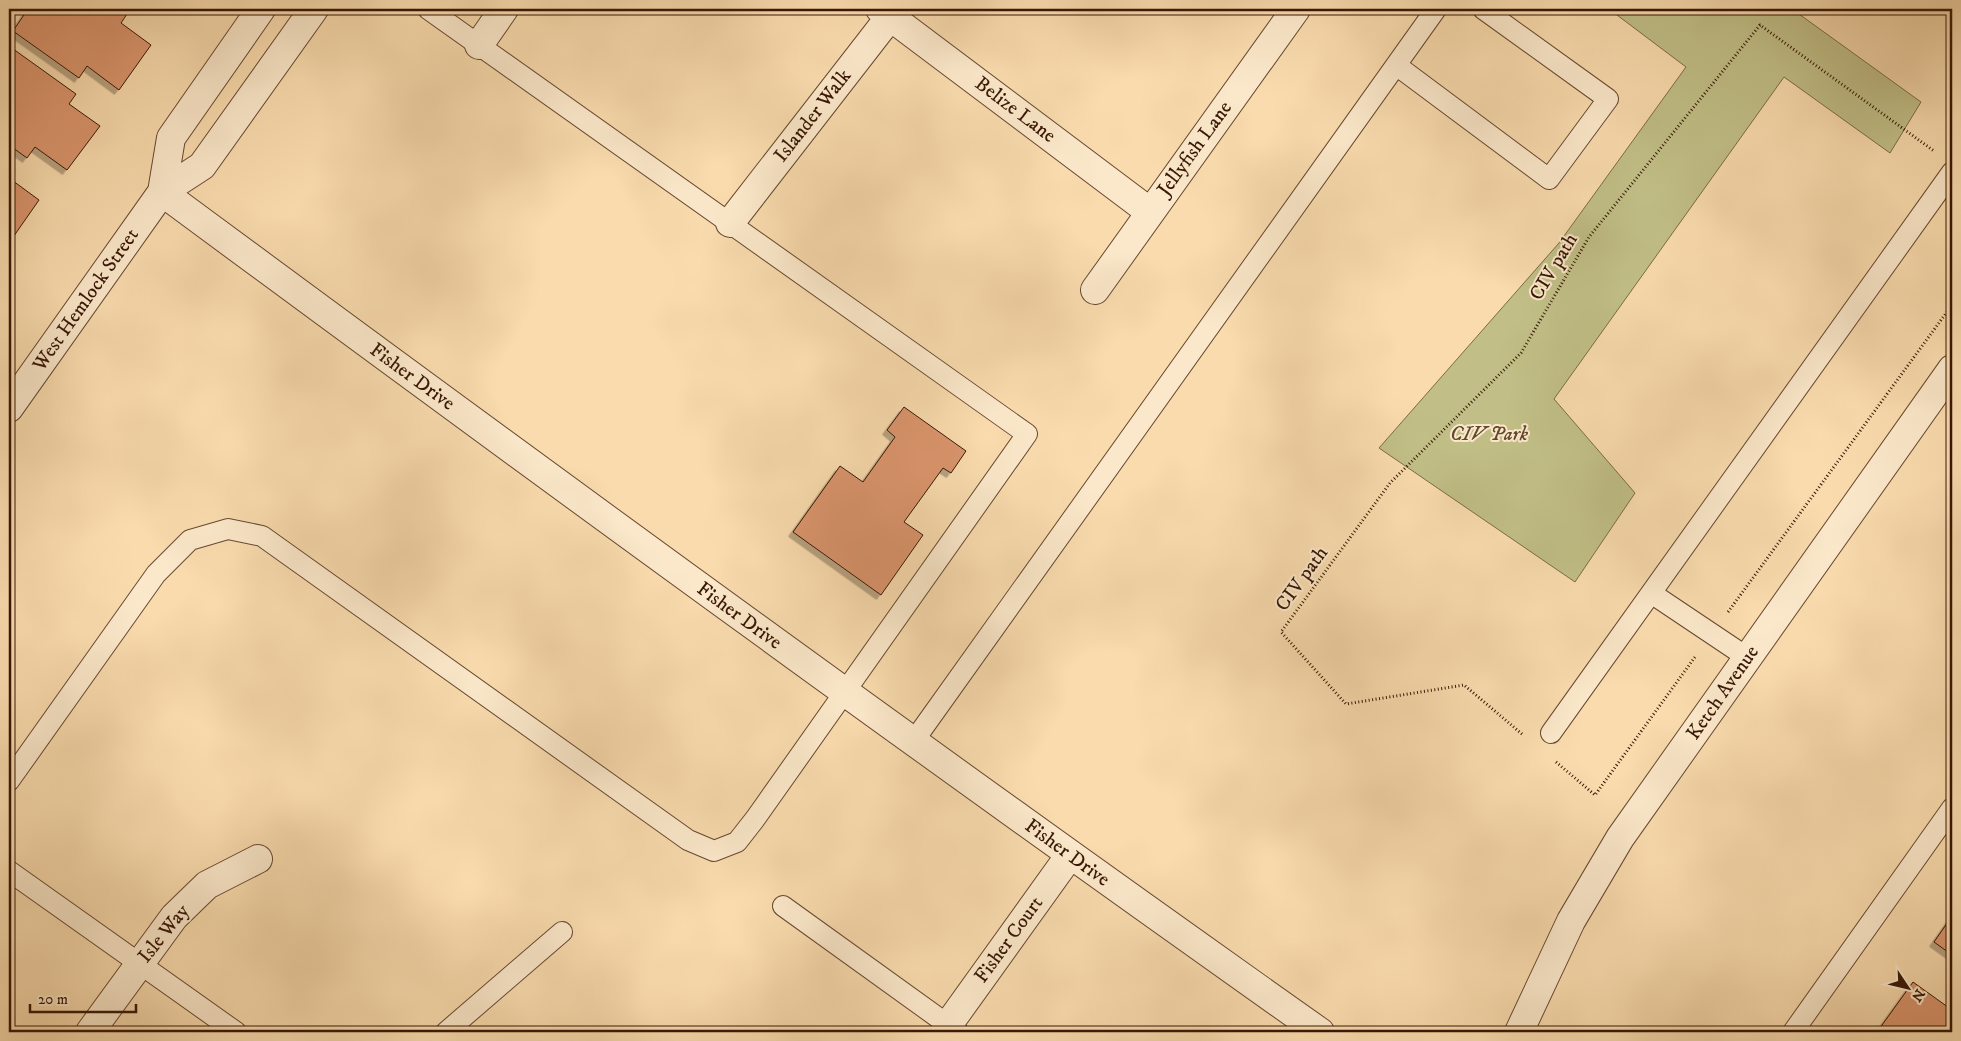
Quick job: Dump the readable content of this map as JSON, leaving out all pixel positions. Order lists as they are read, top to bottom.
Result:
{
  "streets": {
    "street": [
      "Belize Lane",
      "Islander Walk",
      "Jellyfish Lane",
      "West Hemlock Street",
      "Fisher Drive",
      "Ketch Avenue",
      "Isle Way",
      "Fisher Court"
    ],
    "path": ["CIV path"]
  },
  "crossings": [
    ["Belize Lane", "Islander Walk"],
    ["Belize Lane", "Jellyfish Lane"],
    ["West Hemlock Street", "Fisher Drive"],
    ["Fisher Drive", "Fisher Court"]
  ],
  "parks": ["CIV Park"],
  "scale_bar": "20 m",
  "north": "bottom right"
}
